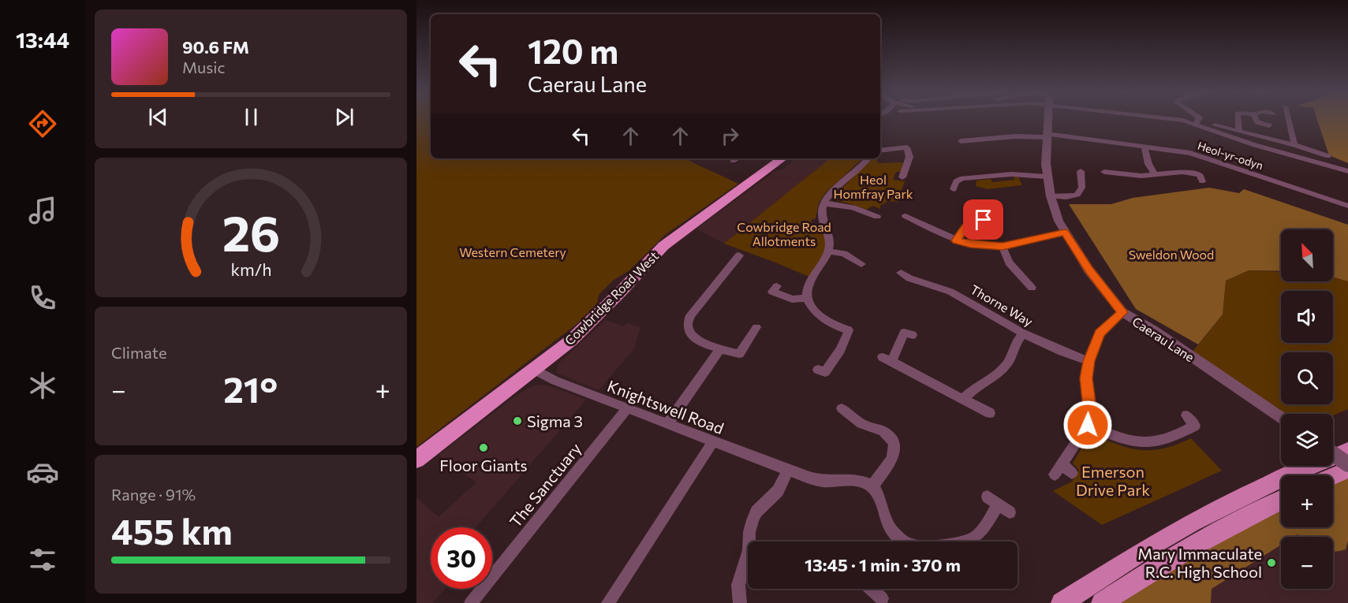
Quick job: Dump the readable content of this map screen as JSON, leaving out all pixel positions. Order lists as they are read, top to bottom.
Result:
{
  "streets": {
    "highway": ["Cowbridge Road West"],
    "street": [
      "Heol-yr-odyn",
      "Thorne Way",
      "Caerau Lane",
      "Knightswell Road",
      "The Sanctuary"
    ]
  },
  "crossings": [
    ["Heol-yr-odyn", "Caerau Lane"],
    ["Cowbridge Road West", "Knightswell Road"],
    ["Knightswell Road", "The Sanctuary"]
  ],
  "parks": [
    "Heol Homfray Park",
    "Cowbridge Road Allotments",
    "Western Cemetery",
    "Sweldon Wood",
    "Emerson Drive Park"
  ],
  "places": ["Sigma 3", "Floor Giants", "Mary Immaculate R.C. High School"],
  "north": "top left",
  "page": {
    "tabs": "13:44",
    "turn": ["120 m", "Caerau Lane"],
    "song": ["90.6 FM", "Music"],
    "map_buttons": ["+", "−"],
    "tile": [
      "Climate",
      ["Range · 91%", "455 km"]
    ],
    "heat": ["−", "21°", "+"],
    "limit": "30",
    "trip": "13:45 · 1 min · 370 m",
    "gauge": ["26", "km/h"]
  }
}
